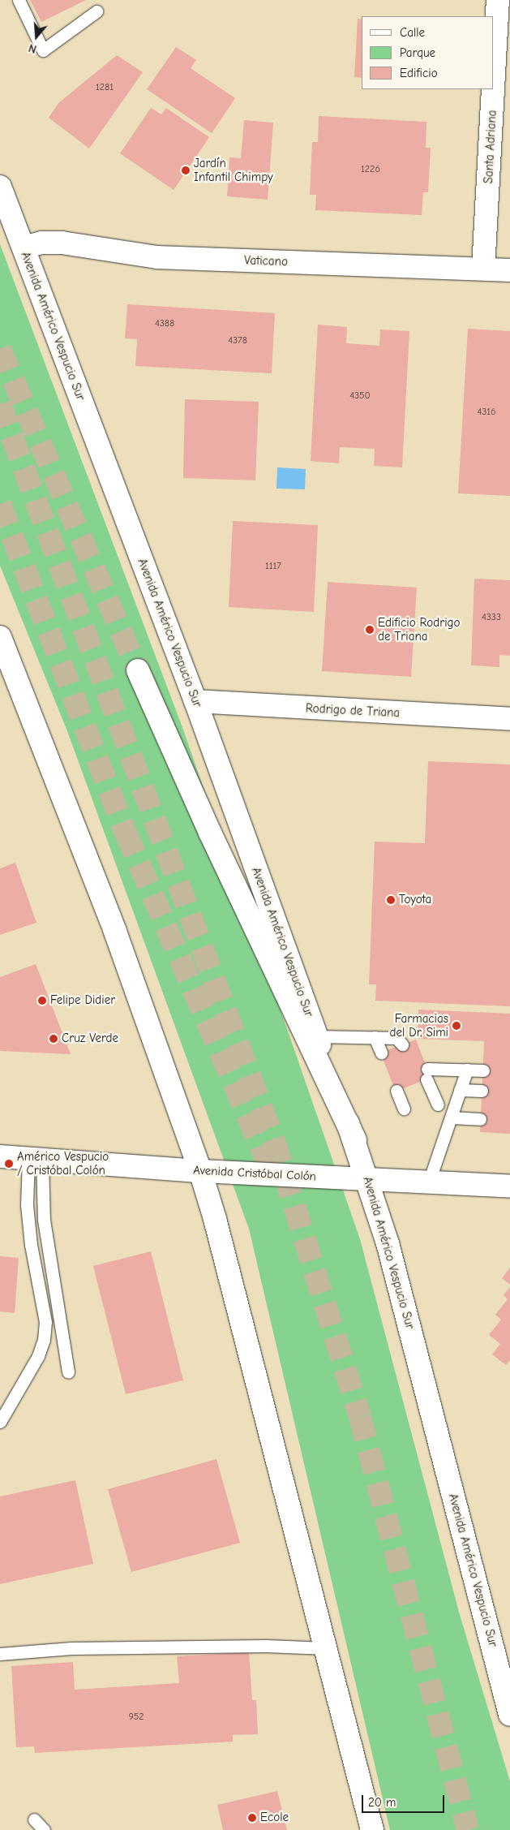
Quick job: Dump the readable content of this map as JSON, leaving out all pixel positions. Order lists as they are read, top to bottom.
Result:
{
  "streets": {
    "main road": [
      "Santa Adriana",
      "Vaticano",
      "Avenida Américo Vespucio Sur",
      "Rodrigo de Triana",
      "Avenida Cristóbal Colón"
    ]
  },
  "crossings": [
    ["Santa Adriana", "Vaticano"],
    ["Vaticano", "Avenida Américo Vespucio Sur"],
    ["Avenida Américo Vespucio Sur", "Rodrigo de Triana"],
    ["Avenida Américo Vespucio Sur", "Avenida Cristóbal Colón"]
  ],
  "places": [
    "Jardín Infantil Chimpy",
    "Edificio Rodrigo de Triana",
    "Toyota",
    "Felipe Didier",
    "Farmacias del Dr. Simi",
    "Cruz Verde",
    "Américo Vespucio / Cristóbal Colón",
    "Ecole"
  ],
  "house_numbers": [
    "1281",
    "1226",
    "4388",
    "4378",
    "4350",
    "4316",
    "1117",
    "4333",
    "952"
  ],
  "legend": ["Calle", "Parque", "Edificio"],
  "scale_bar": "20 m",
  "north": "bottom"
}
